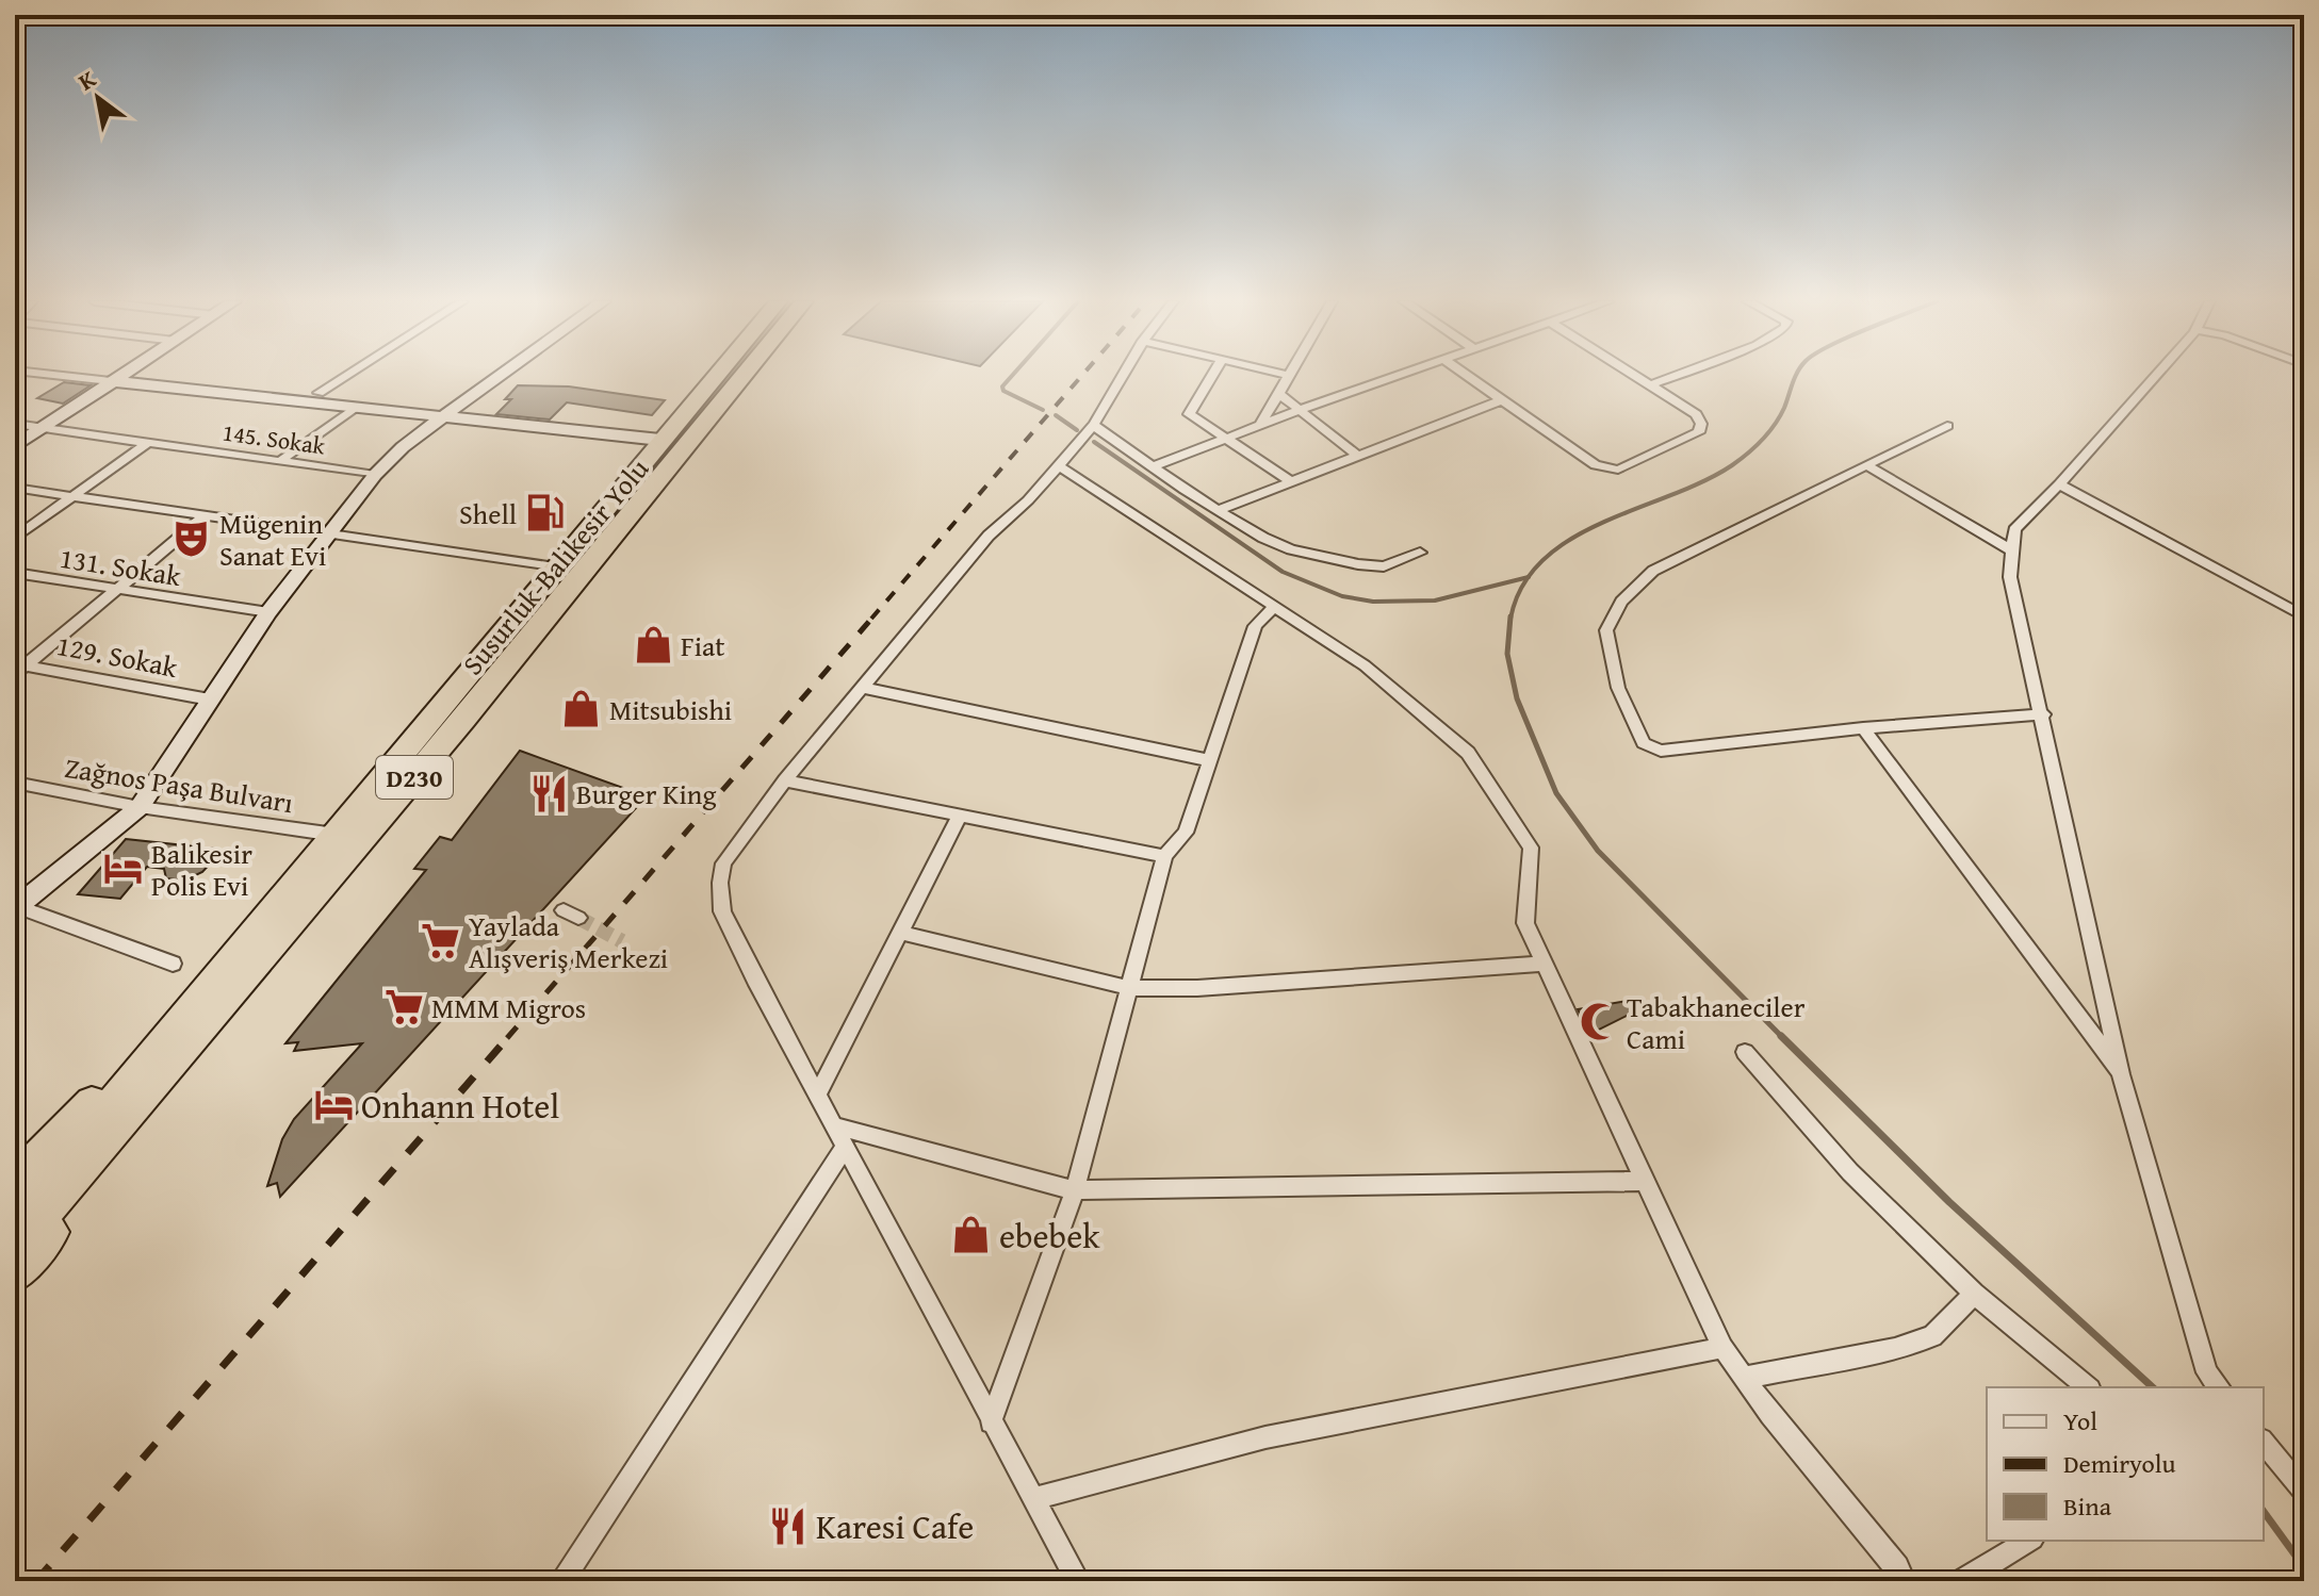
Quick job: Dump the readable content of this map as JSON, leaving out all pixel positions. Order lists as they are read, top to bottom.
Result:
{
  "streets": {
    "highway": ["Susurluk-Balıkesir Yolu", "D230"],
    "street": [
      "145. Sokak",
      "131. Sokak",
      "129. Sokak",
      "Zağnos Paşa Bulvarı"
    ]
  },
  "crossings": [
    ["Susurluk-Balıkesir Yolu", "Zağnos Paşa Bulvarı"]
  ],
  "places": {
    "fuel station": ["Shell"],
    "theatre": ["Mügenin Sanat Evi"],
    "shop": ["Fiat", "Mitsubishi", "ebebek"],
    "restaurant": ["Burger King", "Karesi Cafe"],
    "hotel": ["Balıkesir Polis Evi", "Onhann Hotel"],
    "supermarket": ["Yaylada Alışveriş Merkezi", "MMM Migros"],
    "mosque": ["Tabakhaneciler Cami"]
  },
  "legend": ["Yol", "Demiryolu", "Bina"],
  "north": "top left"
}
